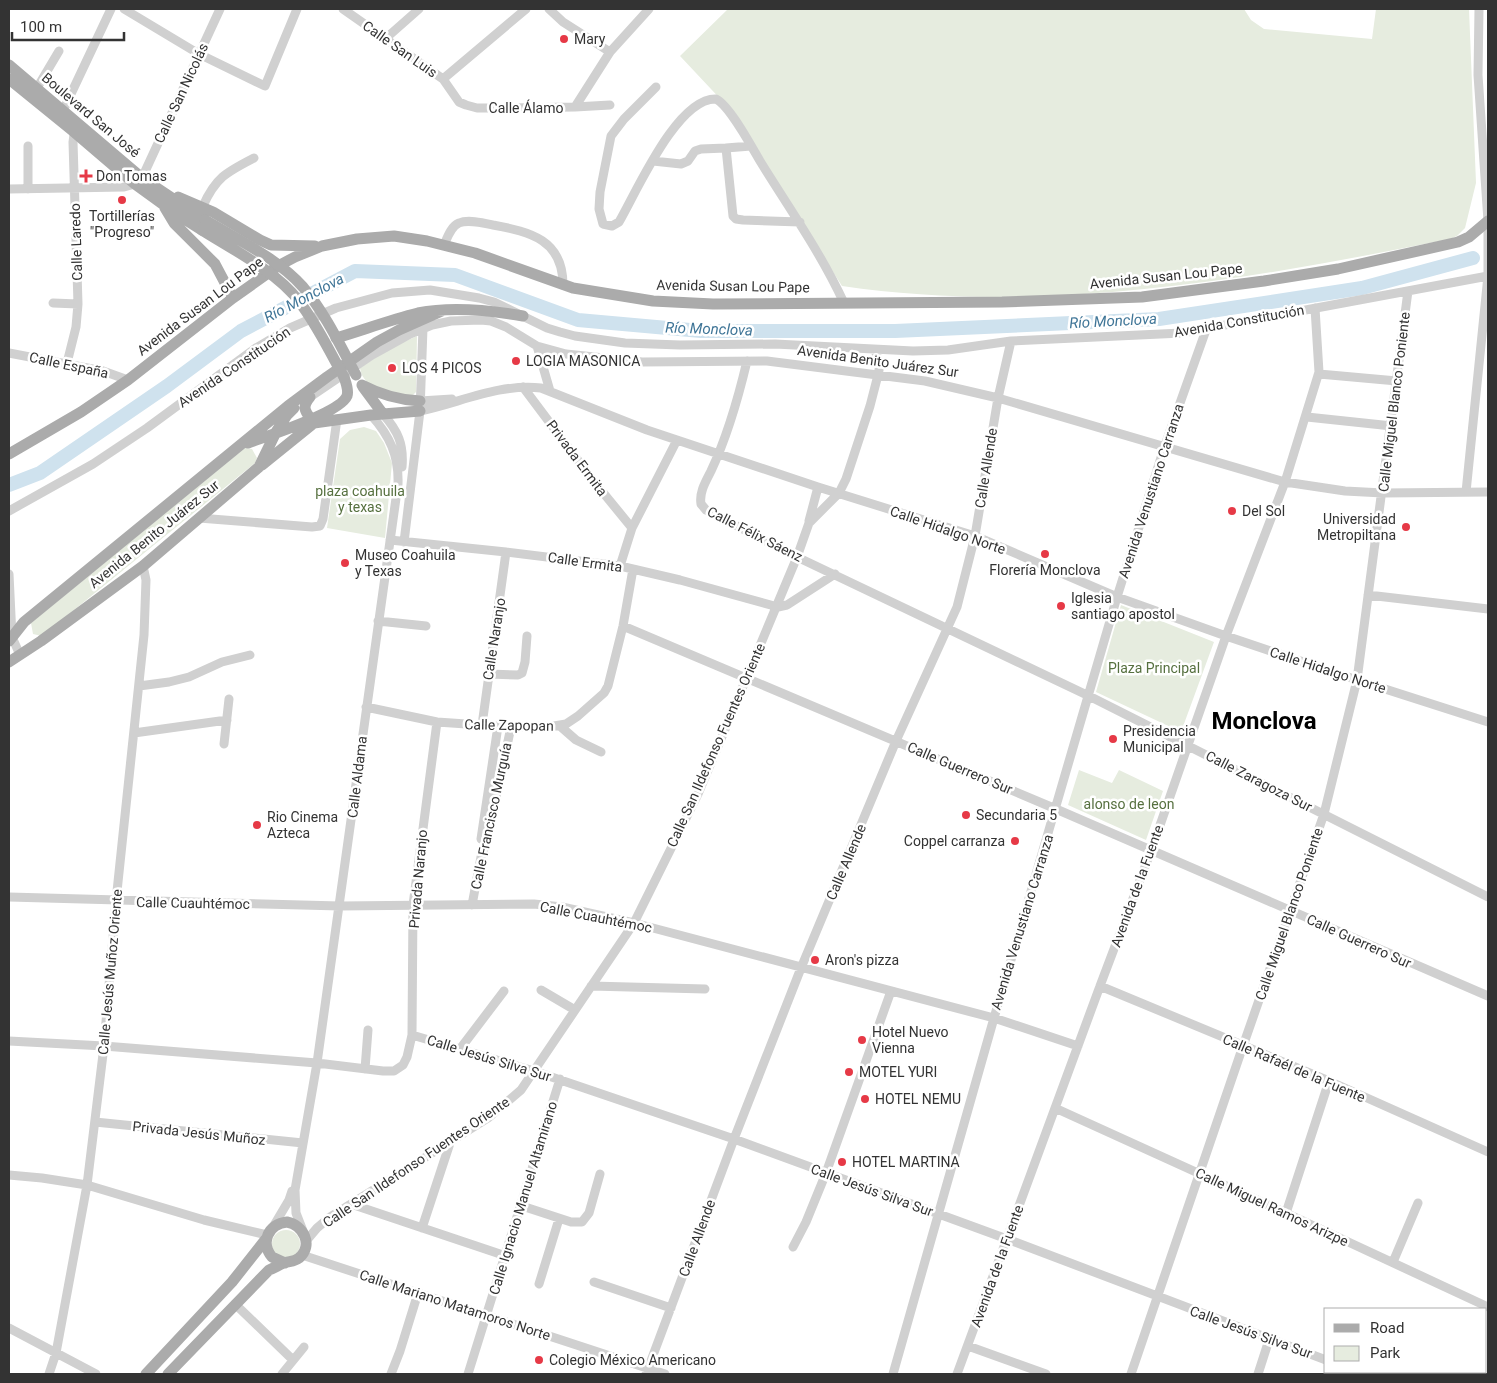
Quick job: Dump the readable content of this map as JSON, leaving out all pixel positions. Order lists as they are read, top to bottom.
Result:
{
  "streets": {
    "main road": ["Boulevard San José", "Avenida Susan Lou Pape", "Avenida Benito Juárez Sur"],
    "street": [
      "Calle San Luis",
      "Calle San Nicolás",
      "Calle Álamo",
      "Calle Laredo",
      "Avenida Constitución",
      "Calle España",
      "Calle Miguel Blanco Poniente",
      "Privada Ermita",
      "Calle Allende",
      "Avenida Venustiano Carranza",
      "Calle Hidalgo Norte",
      "Calle Félix Sáenz",
      "Calle Ermita",
      "Calle Naranjo",
      "Calle Zapopan",
      "Calle San Ildefonso Fuentes Oriente",
      "Calle Guerrero Sur",
      "Calle Aldama",
      "Calle Zaragoza Sur",
      "Calle Francisco Murguía",
      "Privada Naranjo",
      "Avenida de la Fuente",
      "Calle Cuauhtémoc",
      "Calle Jesús Muñoz Oriente",
      "Calle Jesús Silva Sur",
      "Calle Rafaél de la Fuente",
      "Privada Jesús Muñoz",
      "Calle Ignacio Manuel Altamirano",
      "Calle Miguel Ramos Arizpe",
      "Calle Mariano Matamoros Norte"
    ]
  },
  "crossings": [
    ["Calle San Luis", "Calle Álamo"],
    ["Calle San Nicolás", "Boulevard San José"],
    ["Boulevard San José", "Calle Laredo"],
    ["Boulevard San José", "Avenida Benito Juárez Sur"],
    ["Calle Laredo", "Calle España"],
    ["Avenida Susan Lou Pape", "Calle España"],
    ["Avenida Constitución", "Calle Miguel Blanco Poniente"],
    ["Avenida Constitución", "Calle Allende"],
    ["Avenida Constitución", "Avenida Venustiano Carranza"],
    ["Avenida Constitución", "Calle San Ildefonso Fuentes Oriente"],
    ["Avenida Constitución", "Avenida de la Fuente"],
    ["Avenida Benito Juárez Sur", "Calle Miguel Blanco Poniente"],
    ["Avenida Benito Juárez Sur", "Calle Allende"],
    ["Avenida Benito Juárez Sur", "Avenida Venustiano Carranza"],
    ["Avenida Benito Juárez Sur", "Calle Félix Sáenz"],
    ["Avenida Benito Juárez Sur", "Calle San Ildefonso Fuentes Oriente"],
    ["Avenida Benito Juárez Sur", "Avenida de la Fuente"],
    ["Avenida Benito Juárez Sur", "Calle Jesús Muñoz Oriente"],
    ["Calle Miguel Blanco Poniente", "Calle Hidalgo Norte"],
    ["Calle Miguel Blanco Poniente", "Calle Guerrero Sur"],
    ["Calle Miguel Blanco Poniente", "Calle Zaragoza Sur"],
    ["Calle Miguel Blanco Poniente", "Calle Jesús Silva Sur"],
    ["Calle Miguel Blanco Poniente", "Calle Rafaél de la Fuente"],
    ["Calle Miguel Blanco Poniente", "Calle Miguel Ramos Arizpe"],
    ["Privada Ermita", "Calle Hidalgo Norte"],
    ["Calle Allende", "Calle Hidalgo Norte"],
    ["Calle Allende", "Calle Félix Sáenz"],
    ["Calle Allende", "Calle Guerrero Sur"],
    ["Calle Allende", "Calle Zaragoza Sur"],
    ["Calle Allende", "Calle Cuauhtémoc"],
    ["Calle Allende", "Calle Jesús Silva Sur"],
    ["Calle Allende", "Calle Mariano Matamoros Norte"],
    ["Avenida Venustiano Carranza", "Calle Hidalgo Norte"],
    ["Avenida Venustiano Carranza", "Calle Guerrero Sur"],
    ["Avenida Venustiano Carranza", "Calle Zaragoza Sur"],
    ["Avenida Venustiano Carranza", "Calle Cuauhtémoc"],
    ["Avenida Venustiano Carranza", "Calle Jesús Silva Sur"],
    ["Calle Hidalgo Norte", "Calle Félix Sáenz"],
    ["Calle Hidalgo Norte", "Calle San Ildefonso Fuentes Oriente"],
    ["Calle Hidalgo Norte", "Avenida de la Fuente"],
    ["Calle Félix Sáenz", "Calle San Ildefonso Fuentes Oriente"],
    ["Calle Félix Sáenz", "Calle Zaragoza Sur"],
    ["Calle Ermita", "Calle Naranjo"],
    ["Calle Ermita", "Calle Zapopan"],
    ["Calle Ermita", "Calle San Ildefonso Fuentes Oriente"],
    ["Calle Ermita", "Calle Aldama"],
    ["Calle Naranjo", "Calle Zapopan"],
    ["Calle Zapopan", "Calle Guerrero Sur"],
    ["Calle Zapopan", "Calle Aldama"],
    ["Calle Zapopan", "Calle Francisco Murguía"],
    ["Calle Zapopan", "Privada Naranjo"],
    ["Calle San Ildefonso Fuentes Oriente", "Calle Guerrero Sur"],
    ["Calle San Ildefonso Fuentes Oriente", "Calle Aldama"],
    ["Calle San Ildefonso Fuentes Oriente", "Calle Cuauhtémoc"],
    ["Calle San Ildefonso Fuentes Oriente", "Calle Jesús Silva Sur"],
    ["Calle San Ildefonso Fuentes Oriente", "Calle Mariano Matamoros Norte"],
    ["Calle Guerrero Sur", "Avenida de la Fuente"],
    ["Calle Aldama", "Calle Cuauhtémoc"],
    ["Calle Aldama", "Privada Jesús Muñoz"],
    ["Calle Aldama", "Calle Mariano Matamoros Norte"],
    ["Calle Zaragoza Sur", "Avenida de la Fuente"],
    ["Calle Francisco Murguía", "Calle Cuauhtémoc"],
    ["Privada Naranjo", "Calle Cuauhtémoc"],
    ["Privada Naranjo", "Calle Jesús Silva Sur"],
    ["Avenida de la Fuente", "Calle Cuauhtémoc"],
    ["Avenida de la Fuente", "Calle Jesús Silva Sur"],
    ["Avenida de la Fuente", "Calle Rafaél de la Fuente"],
    ["Avenida de la Fuente", "Calle Miguel Ramos Arizpe"],
    ["Calle Cuauhtémoc", "Calle Jesús Muñoz Oriente"],
    ["Calle Jesús Muñoz Oriente", "Privada Jesús Muñoz"],
    ["Calle Jesús Silva Sur", "Calle Ignacio Manuel Altamirano"],
    ["Calle Ignacio Manuel Altamirano", "Calle Mariano Matamoros Norte"]
  ],
  "districts": ["Monclova"],
  "water": ["Río Monclova"],
  "parks": ["plaza coahuila y texas", "Plaza Principal", "alonso de leon"],
  "places": {
    "other": [
      "Mary",
      "Tortillerías \"Progreso\"",
      "LOGIA MASONICA",
      "LOS 4 PICOS",
      "Del Sol",
      "Universidad Metropiltana",
      "Florería Monclova",
      "Museo Coahuila y Texas",
      "Iglesia santiago apostol",
      "Presidencia Municipal",
      "Secundaria 5",
      "Rio Cinema Azteca",
      "Coppel carranza",
      "Aron's pizza",
      "Hotel Nuevo Vienna",
      "MOTEL YURI",
      "HOTEL NEMU",
      "HOTEL MARTINA",
      "Colegio México Americano"
    ],
    "health": ["Don Tomas"]
  },
  "legend": ["Road", "Park"],
  "scale_bar": "100 m"
}
